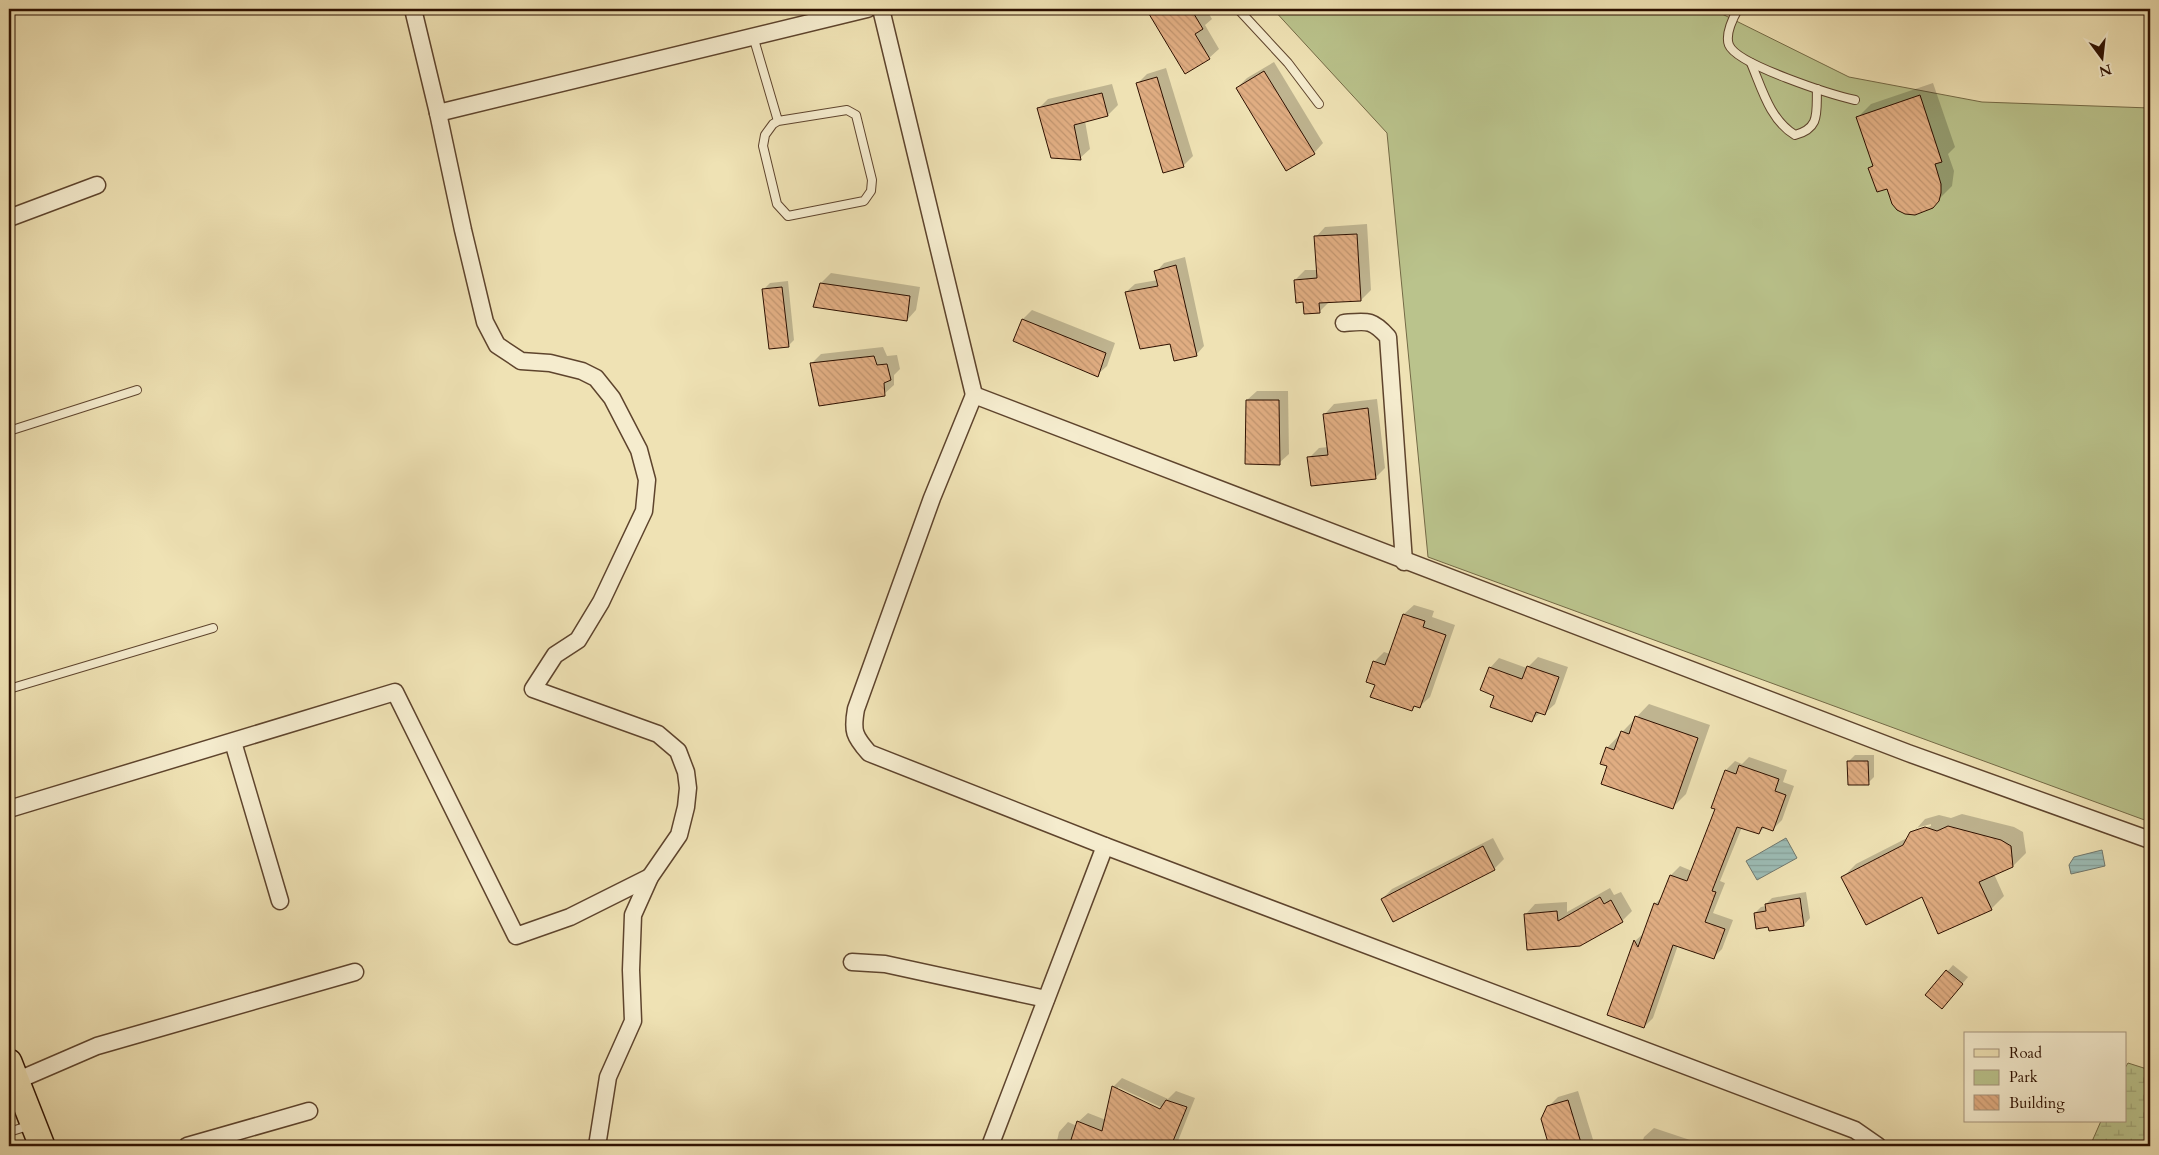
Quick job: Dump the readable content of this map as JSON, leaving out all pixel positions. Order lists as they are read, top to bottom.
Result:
{
  "legend": ["Road", "Park", "Building"],
  "north": "bottom"
}
